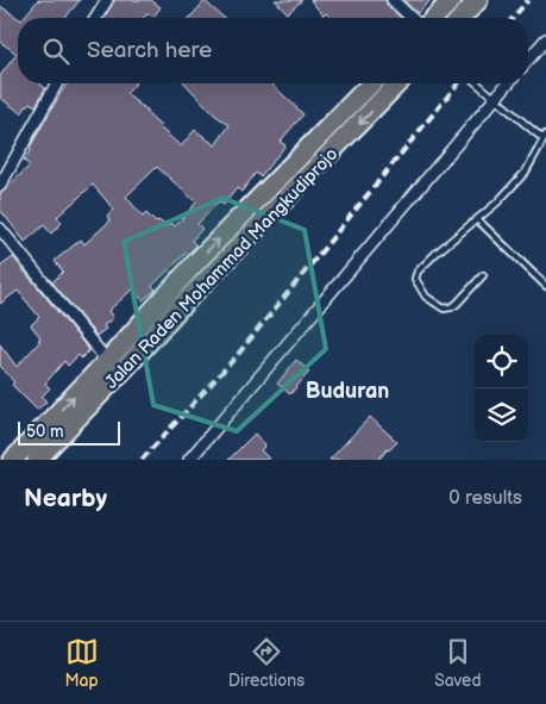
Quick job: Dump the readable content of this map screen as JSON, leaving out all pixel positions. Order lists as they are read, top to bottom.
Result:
{
  "streets": {
    "highway": ["Jalan Raden Mohammad Mangkudiprojo"]
  },
  "districts": ["Buduran"],
  "scale_bar": "50 m",
  "page": {
    "search": "Search here",
    "scale": "50 m",
    "heading": ["Nearby", "0 results"],
    "nav": ["Map", "Directions", "Saved"]
  }
}
